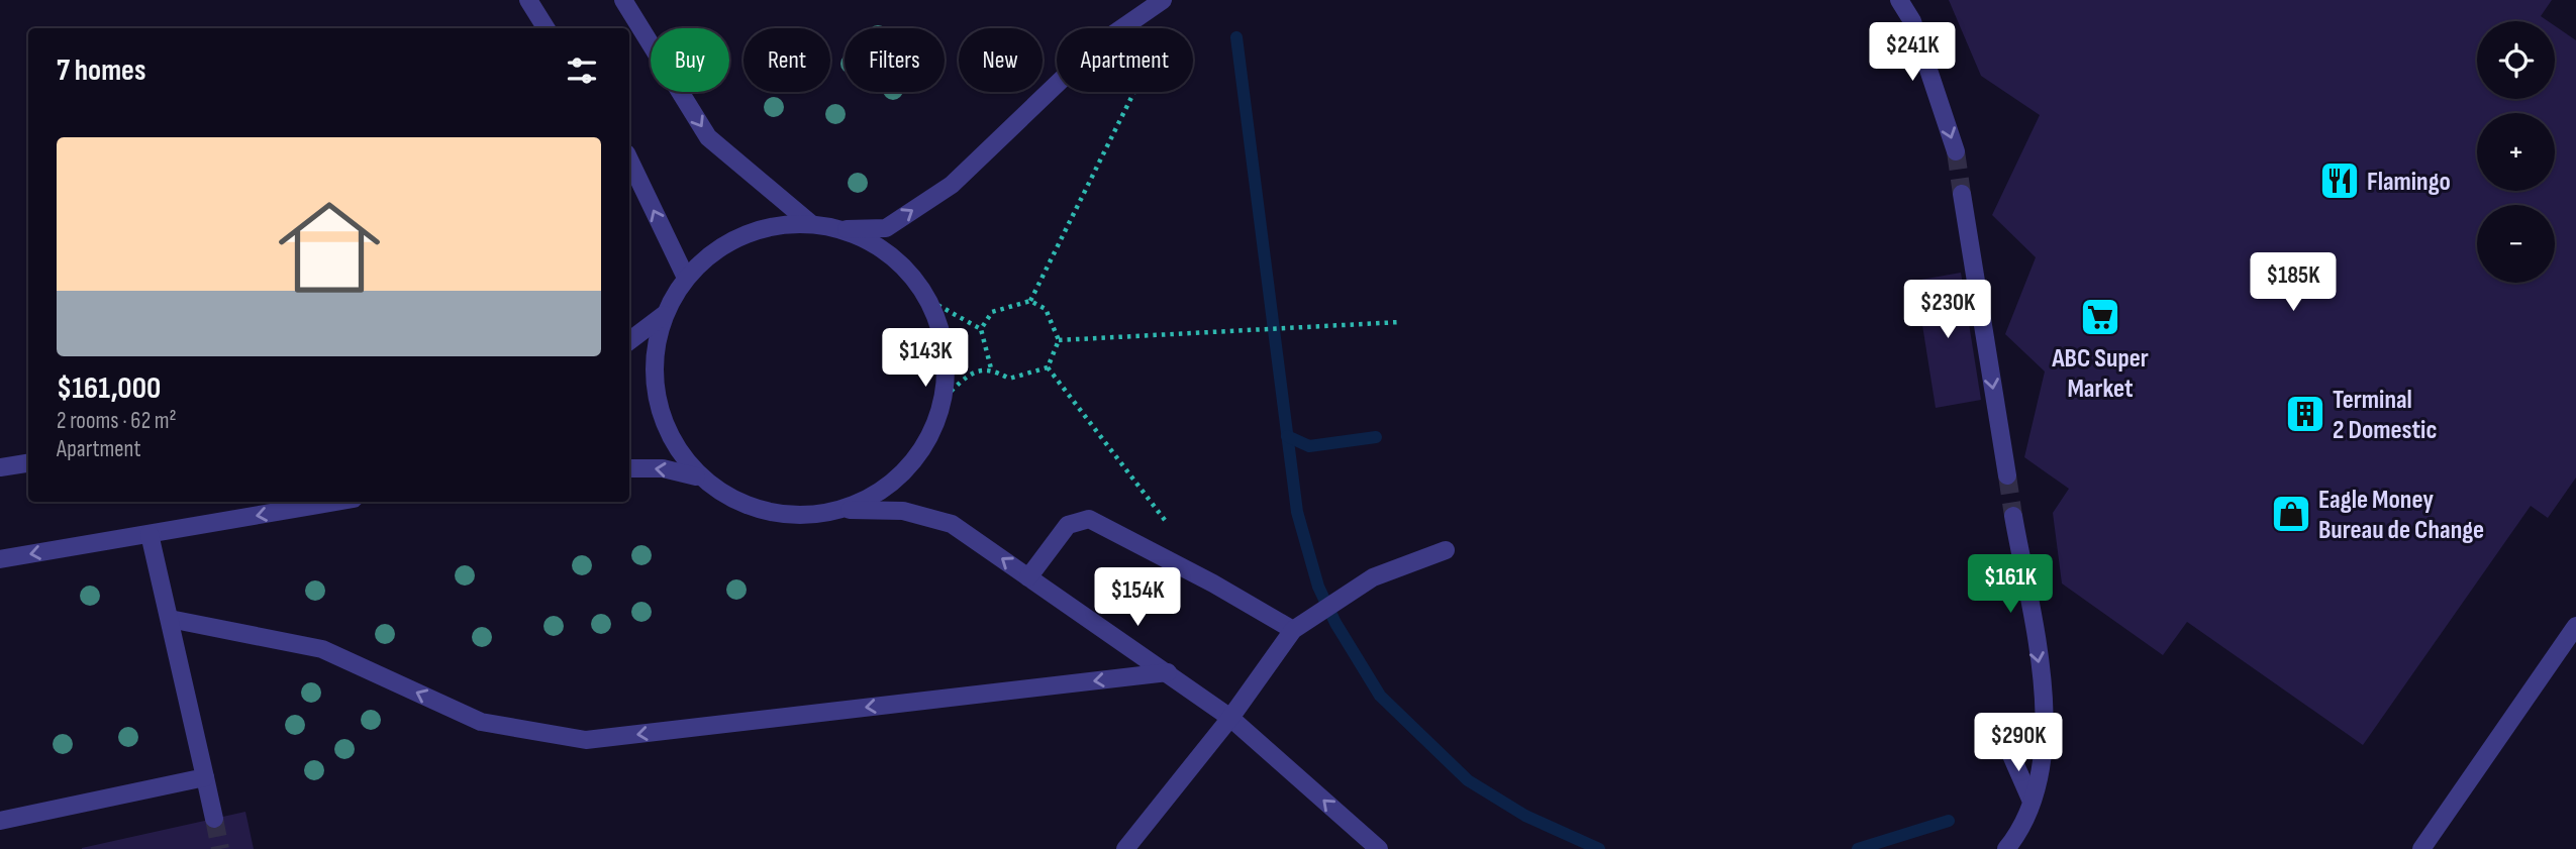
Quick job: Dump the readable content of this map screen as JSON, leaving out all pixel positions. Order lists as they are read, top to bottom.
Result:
{
  "places": {
    "restaurant": ["Flamingo"],
    "supermarket": ["ABC Super Market"],
    "building": ["Terminal 2 Domestic"],
    "shop": ["Eagle Money Bureau de Change"]
  },
  "page": {
    "map_buttons": ["+", "−"],
    "price": [
      "$241K",
      "$185K",
      "$230K",
      "$143K",
      "$161K",
      "$154K",
      "$290K"
    ],
    "chip": [
      "Buy",
      "Rent",
      "Filters",
      "New",
      "Apartment"
    ],
    "heading": "7 homes",
    "list": [
      {
        "name": "$161,000",
        "note": "2 rooms · 62 m² · Apartment"
      }
    ]
  }
}
